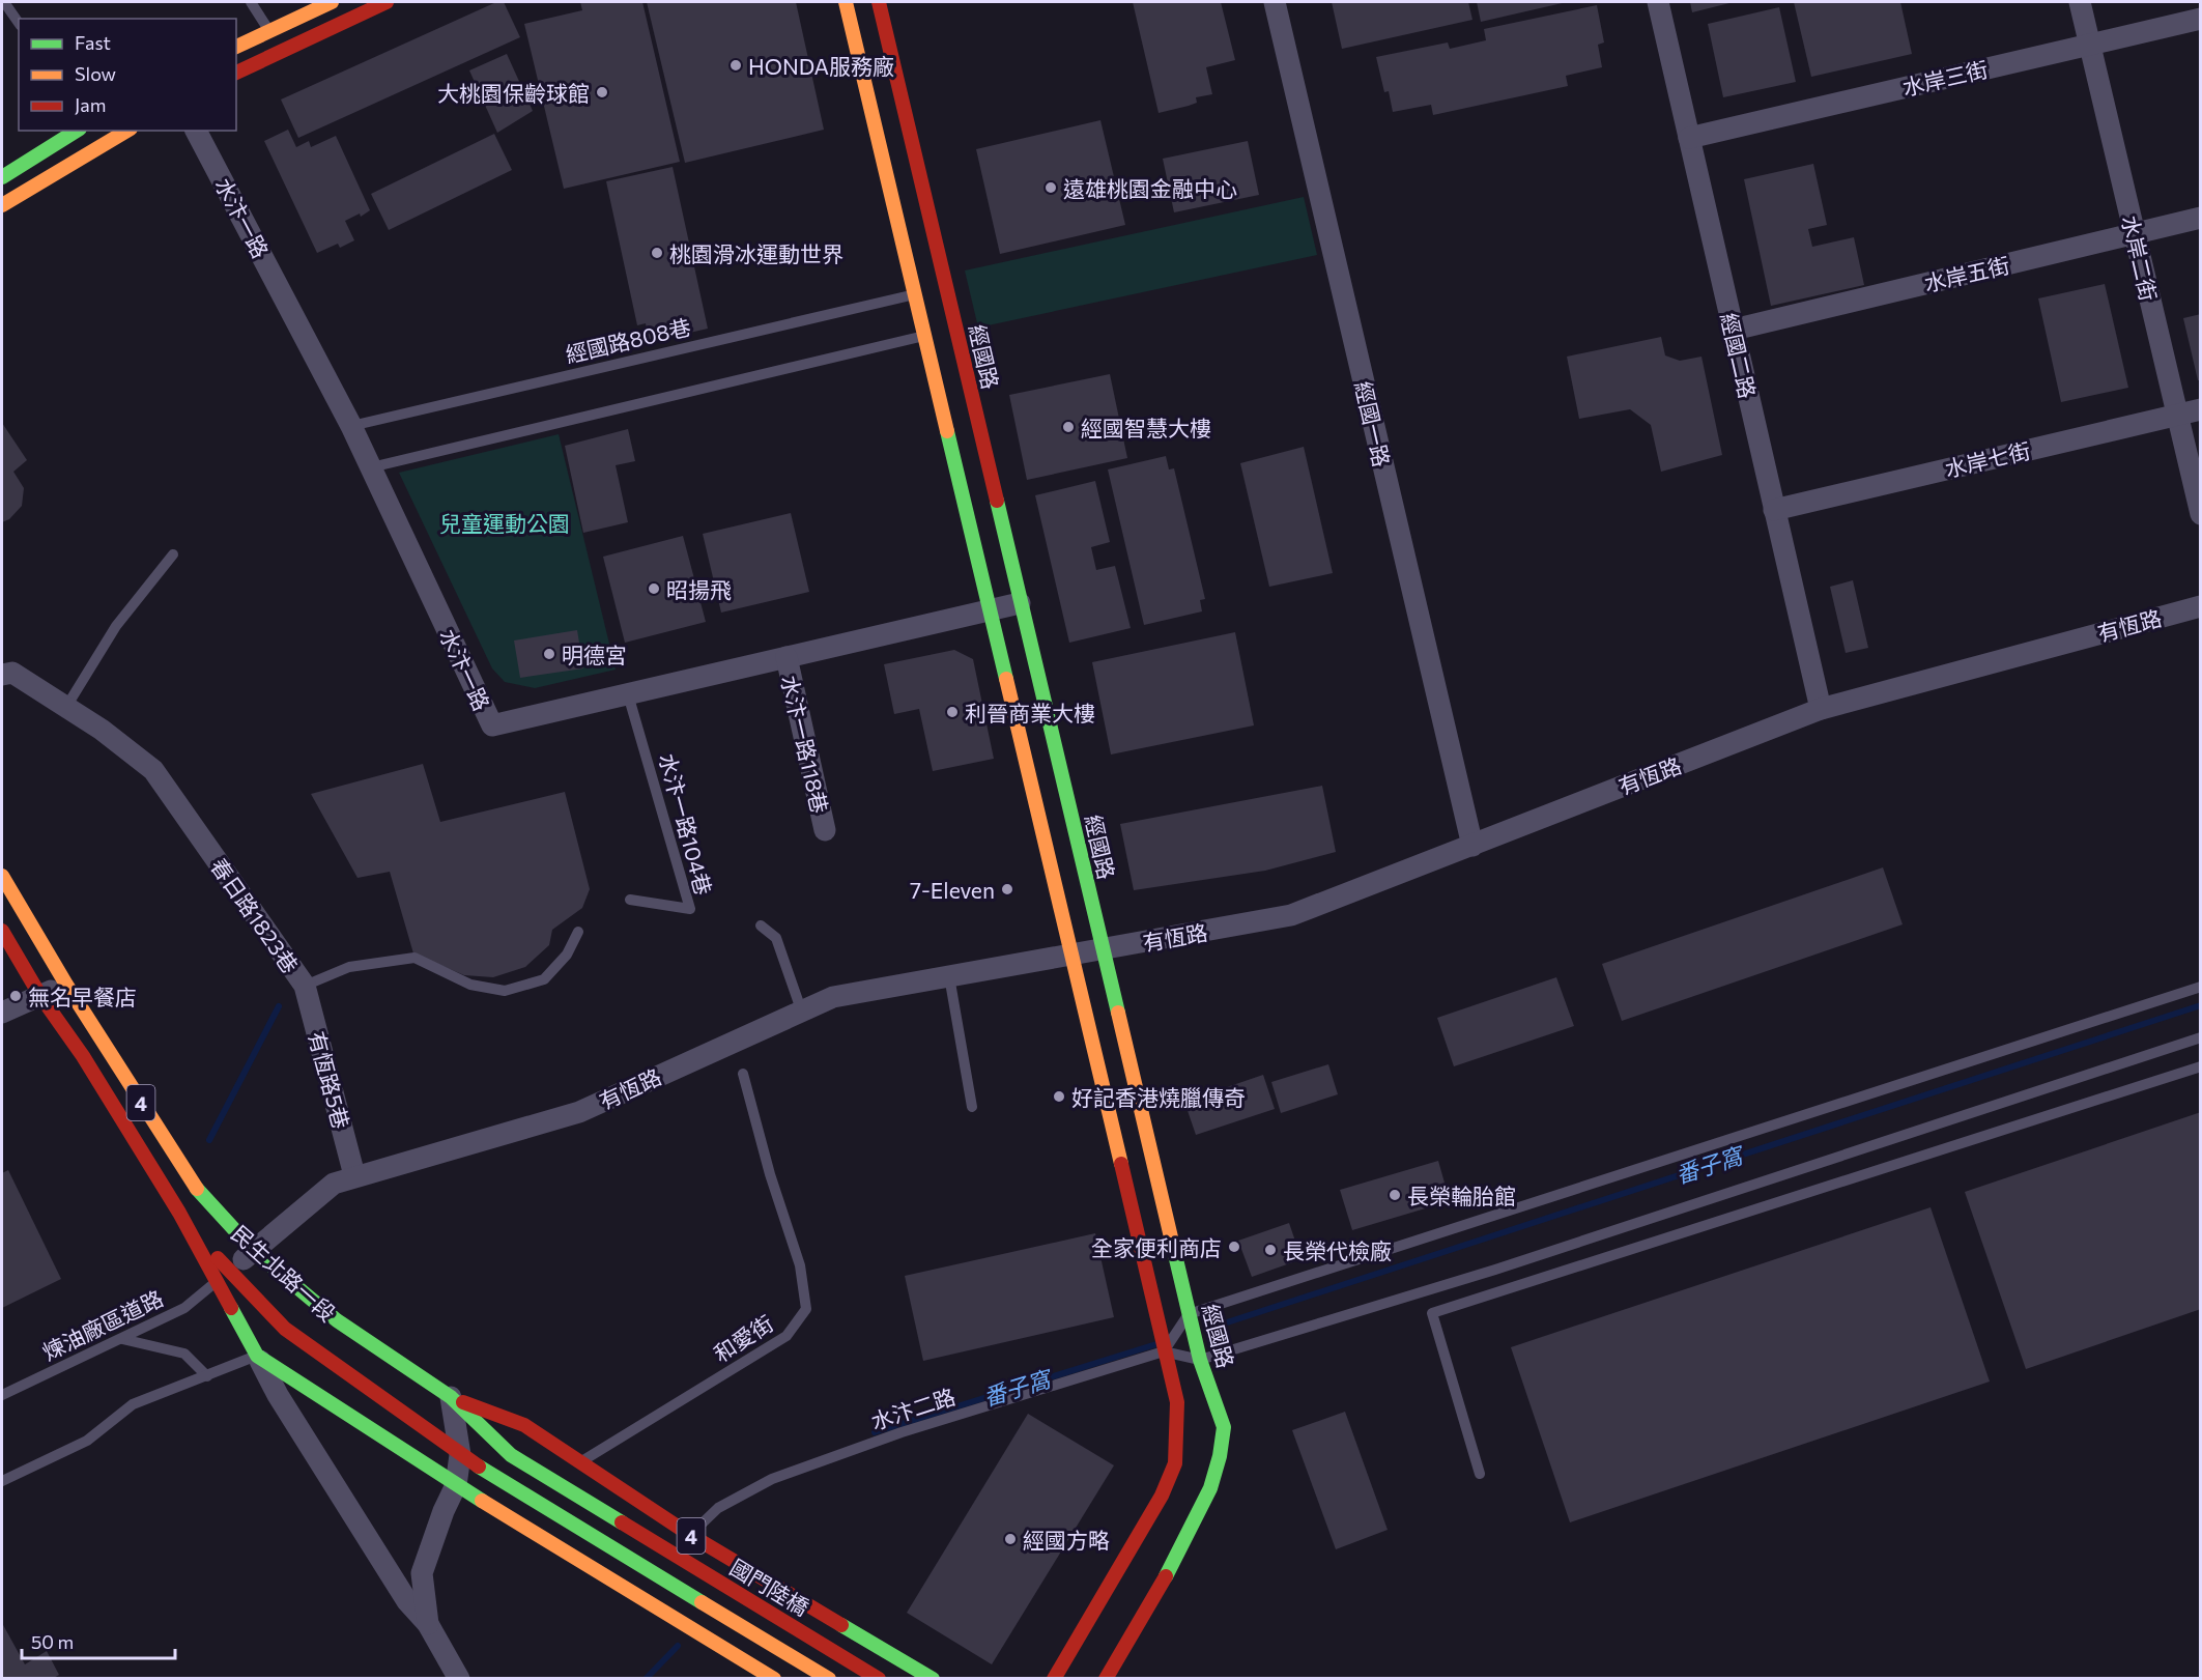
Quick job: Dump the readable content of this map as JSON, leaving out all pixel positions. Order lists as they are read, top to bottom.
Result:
{
  "streets": {
    "street": [
      "水岸三街",
      "水汴一路",
      "水岸二街",
      "水岸五街",
      "經國二路",
      "經國路",
      "經國一路",
      "水岸七街",
      "有恆路",
      "水汴一路118巷",
      "春日路1823巷",
      "有恆路5巷",
      "4",
      "民生北路一段",
      "國門陸橋"
    ],
    "lane": [
      "經國路808巷",
      "水汴一路104巷",
      "煉油廠區道路",
      "和愛街",
      "水汴二路"
    ]
  },
  "crossings": [
    ["水岸三街", "水岸二街"],
    ["水岸三街", "經國二路"],
    ["水汴一路", "經國路808巷"],
    ["水汴一路", "經國路"],
    ["水汴一路", "水汴一路118巷"],
    ["水汴一路", "水汴一路104巷"],
    ["水岸二街", "水岸五街"],
    ["水岸二街", "水岸七街"],
    ["水岸五街", "經國二路"],
    ["經國二路", "水岸七街"],
    ["經國二路", "有恆路"],
    ["經國路", "有恆路"],
    ["經國一路", "有恆路"],
    ["有恆路", "有恆路5巷"],
    ["有恆路", "4"],
    ["有恆路", "民生北路一段"],
    ["有恆路", "煉油廠區道路"],
    ["春日路1823巷", "有恆路5巷"],
    ["4", "民生北路一段"],
    ["4", "煉油廠區道路"],
    ["4", "和愛街"],
    ["4", "水汴二路"],
    ["4", "國門陸橋"],
    ["民生北路一段", "國門陸橋"]
  ],
  "water": ["番子窩"],
  "parks": ["兒童運動公園"],
  "places": [
    "HONDA服務廠",
    "大桃園保齡球館",
    "遠雄桃園金融中心",
    "桃園滑冰運動世界",
    "經國智慧大樓",
    "昭揚飛",
    "明德宮",
    "利晉商業大樓",
    "7-Eleven",
    "無名早餐店",
    "好記香港燒臘傳奇",
    "長榮輪胎館",
    "全家便利商店",
    "長榮代檢廠",
    "經國方略"
  ],
  "legend": ["Fast", "Slow", "Jam"],
  "scale_bar": "50 m"
}
